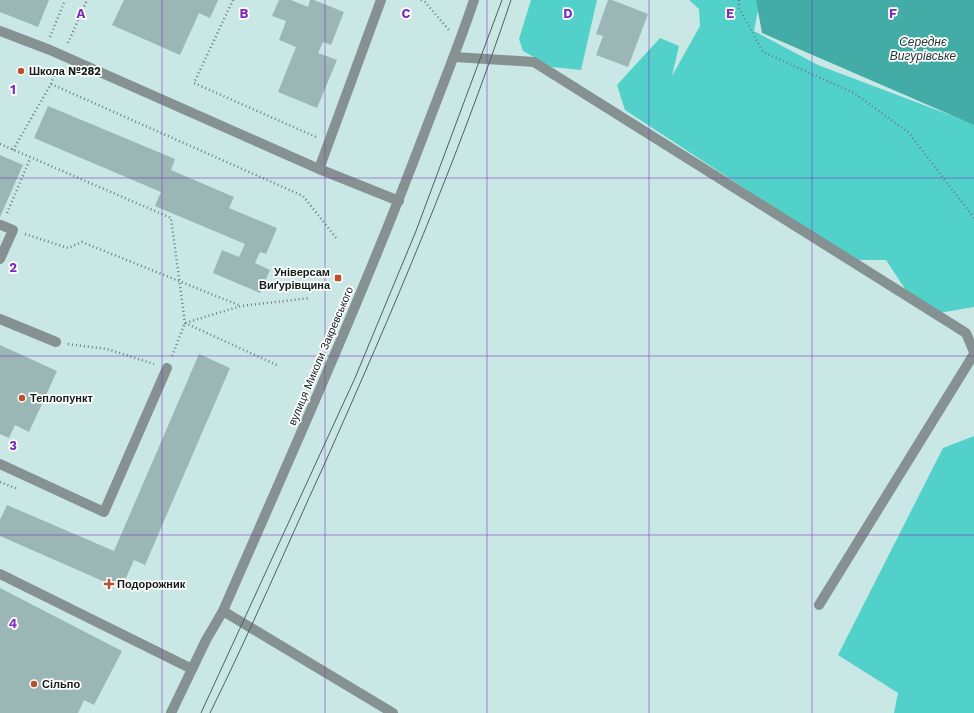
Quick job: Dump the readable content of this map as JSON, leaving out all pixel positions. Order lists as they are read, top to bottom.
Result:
{
  "streets": {
    "street": ["вулиця Миколи Закревського"]
  },
  "water": ["Середнє Вигурівське"],
  "places": {
    "other": ["Школа №282", "Теплопункт", "Сільпо"],
    "transit": ["Універсам Виґурівщина"],
    "health": ["Подорожник"]
  },
  "grid": {
    "columns": [
      "A",
      "B",
      "C",
      "D",
      "E",
      "F"
    ],
    "rows": [
      "1",
      "2",
      "3",
      "4"
    ]
  }
}
